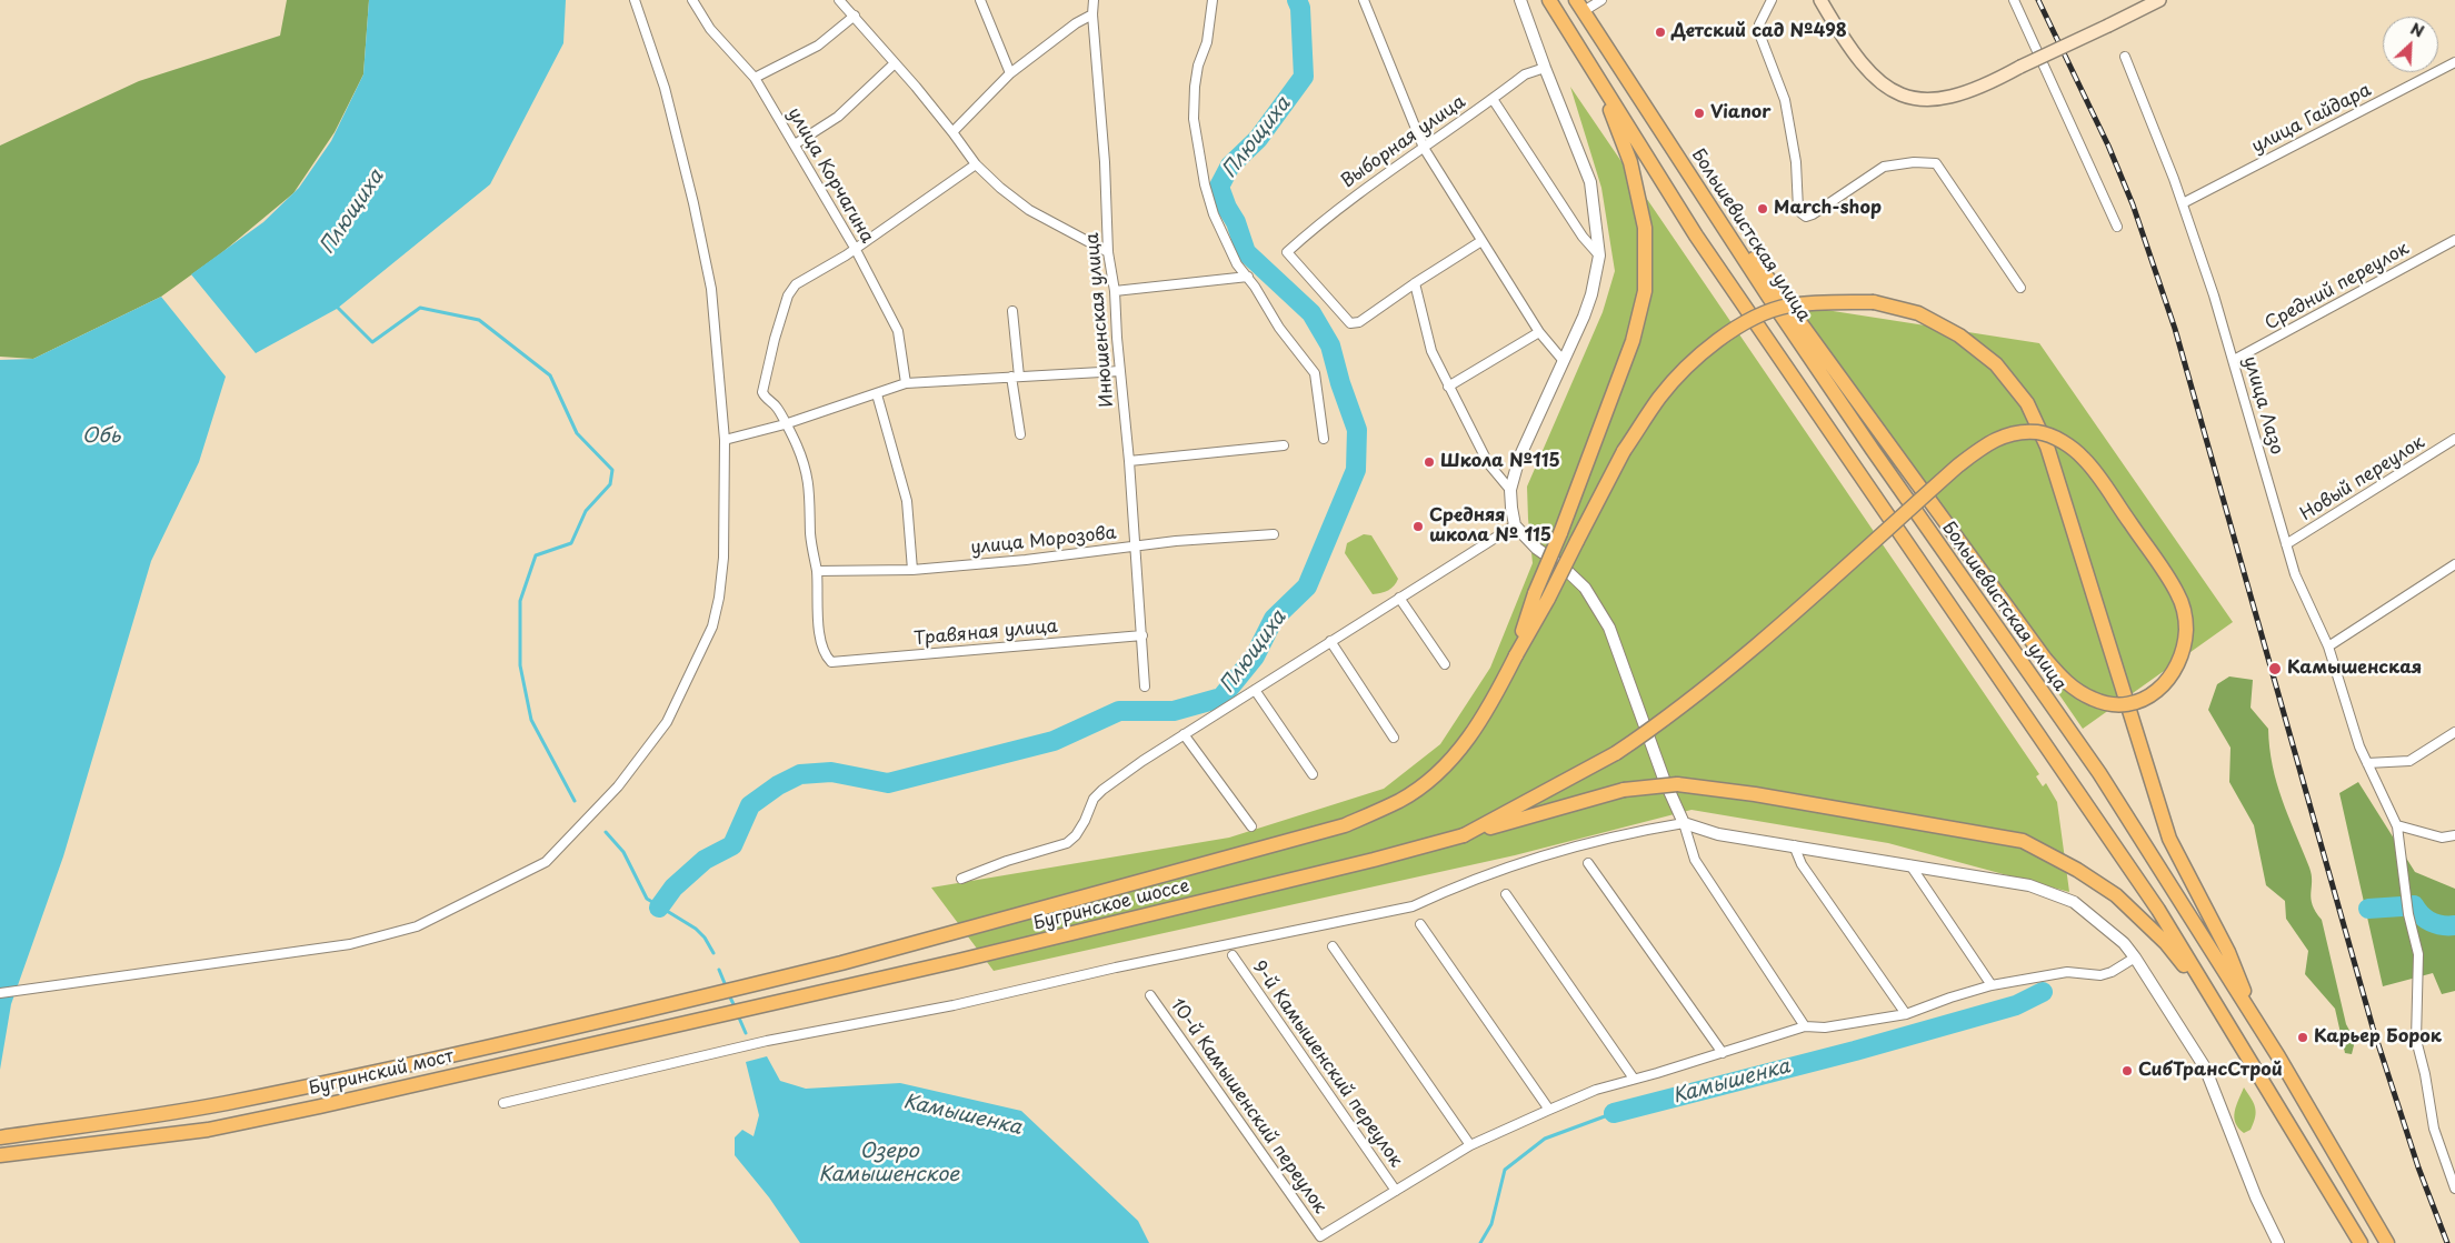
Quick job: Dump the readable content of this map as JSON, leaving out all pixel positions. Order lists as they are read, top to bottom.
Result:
{
  "streets": {
    "main road": ["Большевистская улица", "Бугринское шоссе", "Бугринский мост"],
    "street": [
      "улица Гайдара",
      "Выборная улица",
      "улица Корчагина",
      "Средний переулок",
      "Инюшенская улица",
      "улица Лазо",
      "Новый переулок",
      "улица Морозова",
      "Травяная улица",
      "9-й Камышенский переулок",
      "10-й Камышенский переулок"
    ]
  },
  "crossings": [
    ["улица Гайдара", "улица Лазо"],
    ["Средний переулок", "улица Лазо"],
    ["Инюшенская улица", "улица Морозова"],
    ["Инюшенская улица", "Травяная улица"],
    ["улица Лазо", "Новый переулок"],
    ["улица Морозова", "Травяная улица"],
    ["Бугринское шоссе", "Бугринский мост"],
    ["9-й Камышенский переулок", "10-й Камышенский переулок"]
  ],
  "water": [
    "Плющиха",
    "Обь",
    "Камышенка",
    "Озеро Камышенское"
  ],
  "places": [
    "Детский сад №498",
    "Vianor",
    "March-shop",
    "Школа №115",
    "Средняя школа № 115",
    "Камышенская",
    "Карьер Борок",
    "СибТрансСтрой"
  ],
  "north": "top right"
}
